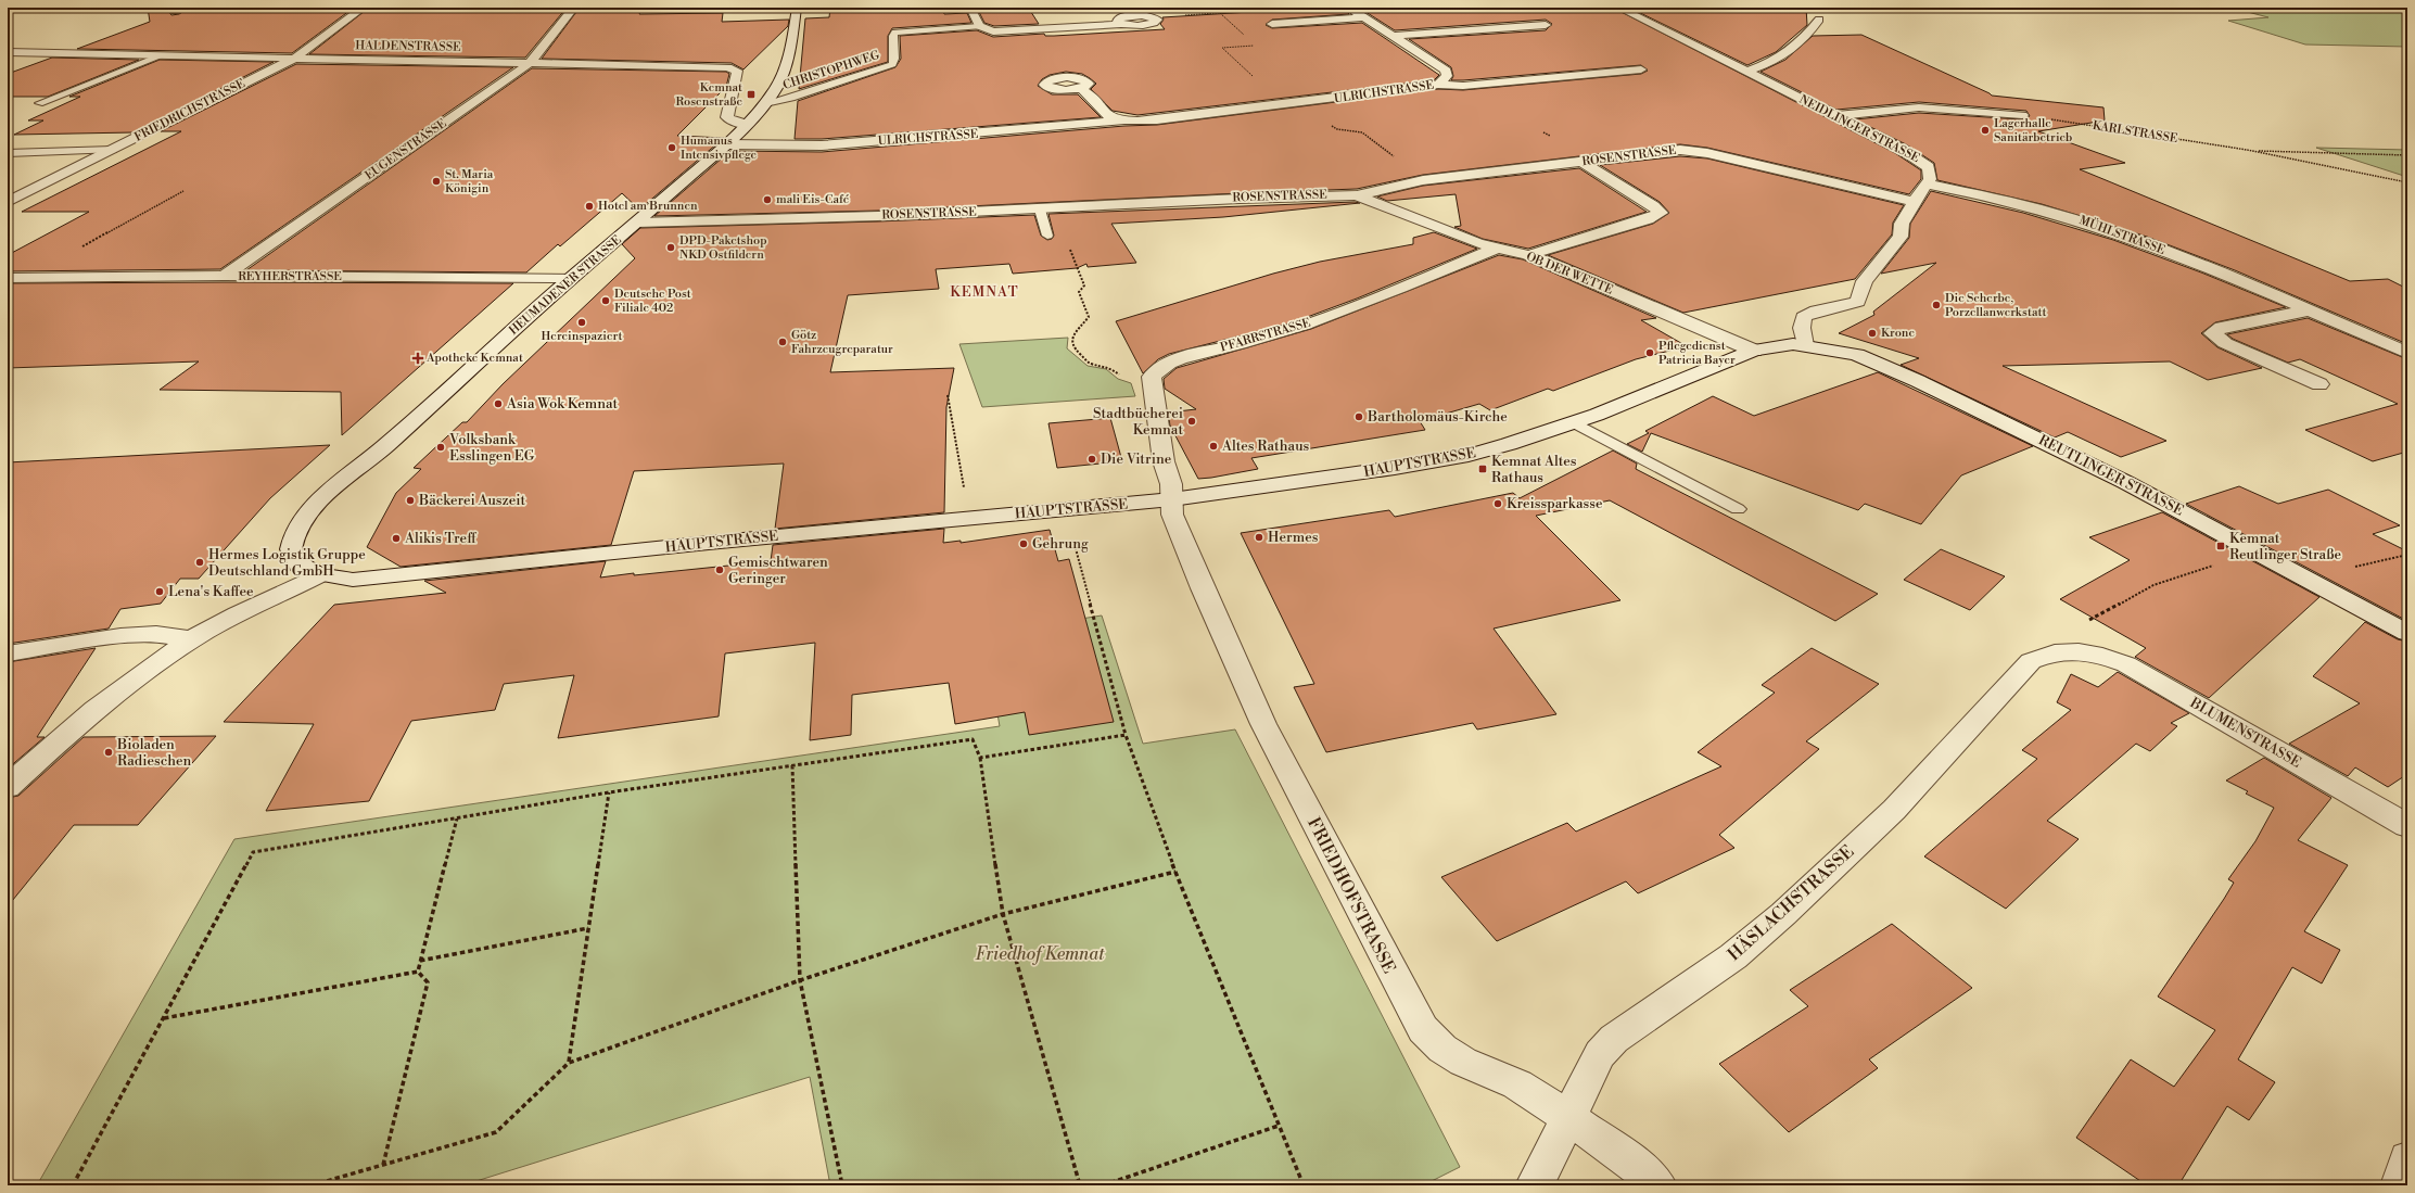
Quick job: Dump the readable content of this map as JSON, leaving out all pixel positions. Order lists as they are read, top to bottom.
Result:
{
  "streets": {
    "street": [
      "HALDENSTRASSE",
      "ULRICHSTRASSE",
      "FRIEDRICHSTRASSE",
      "NEIDLINGER STRASSE",
      "EUGENSTRASSE",
      "ROSENSTRASSE",
      "MÜHLSTRASSE",
      "OB DER WETTE",
      "REYHERSTRASSE",
      "HEUMADENER STRASSE",
      "PFARRSTRASSE",
      "HAUPTSTRASSE",
      "REUTLINGER STRASSE",
      "BLUMENSTRASSE",
      "FRIEDHOFSTRASSE",
      "HÄSLACHSTRASSE"
    ],
    "lane": ["CHRISTOPHWEG"],
    "path": ["KARLSTRASSE"]
  },
  "crossings": [
    ["HALDENSTRASSE", "FRIEDRICHSTRASSE"],
    ["HALDENSTRASSE", "EUGENSTRASSE"],
    ["HALDENSTRASSE", "HEUMADENER STRASSE"],
    ["CHRISTOPHWEG", "HEUMADENER STRASSE"],
    ["ULRICHSTRASSE", "HEUMADENER STRASSE"],
    ["NEIDLINGER STRASSE", "MÜHLSTRASSE"],
    ["EUGENSTRASSE", "REYHERSTRASSE"],
    ["ROSENSTRASSE", "OB DER WETTE"],
    ["ROSENSTRASSE", "HEUMADENER STRASSE"],
    ["OB DER WETTE", "PFARRSTRASSE"],
    ["OB DER WETTE", "HAUPTSTRASSE"],
    ["REYHERSTRASSE", "HEUMADENER STRASSE"],
    ["HEUMADENER STRASSE", "HAUPTSTRASSE"],
    ["HAUPTSTRASSE", "REUTLINGER STRASSE"],
    ["HAUPTSTRASSE", "FRIEDHOFSTRASSE"],
    ["BLUMENSTRASSE", "HÄSLACHSTRASSE"],
    ["FRIEDHOFSTRASSE", "HÄSLACHSTRASSE"]
  ],
  "districts": ["KEMNAT"],
  "parks": ["Friedhof Kemnat"],
  "places": {
    "transit": ["Kemnat Rosenstraße", "Kemnat Altes Rathaus", "Kemnat Reutlinger Straße"],
    "other": [
      "Lagerhalle Sanitärbetrieb",
      "Humanus Intensivpflege",
      "St. Maria Königin",
      "mali Eis-Café",
      "Hotel am Brunnen",
      "DPD-Paketshop NKD Ostfildern",
      "Deutsche Post Filiale 402",
      "Die Scherbe, Porzellanwerkstatt",
      "Hereinspaziert",
      "Krone",
      "Götz Fahrzeugreparatur",
      "Pflegedienst Patricia Bayer",
      "Asia Wok Kemnat",
      "Bartholomäus-Kirche",
      "Stadtbücherei Kemnat",
      "Altes Rathaus",
      "Volksbank Esslingen EG",
      "Die Vitrine",
      "Bäckerei Auszeit",
      "Kreissparkasse",
      "Hermes",
      "Alikis Treff",
      "Gehrung",
      "Hermes Logistik Gruppe Deutschland GmbH",
      "Gemischtwaren Geringer",
      "Lena's Kaffee",
      "Bioladen Radieschen"
    ],
    "health": ["Apotheke Kemnat"]
  }
}
